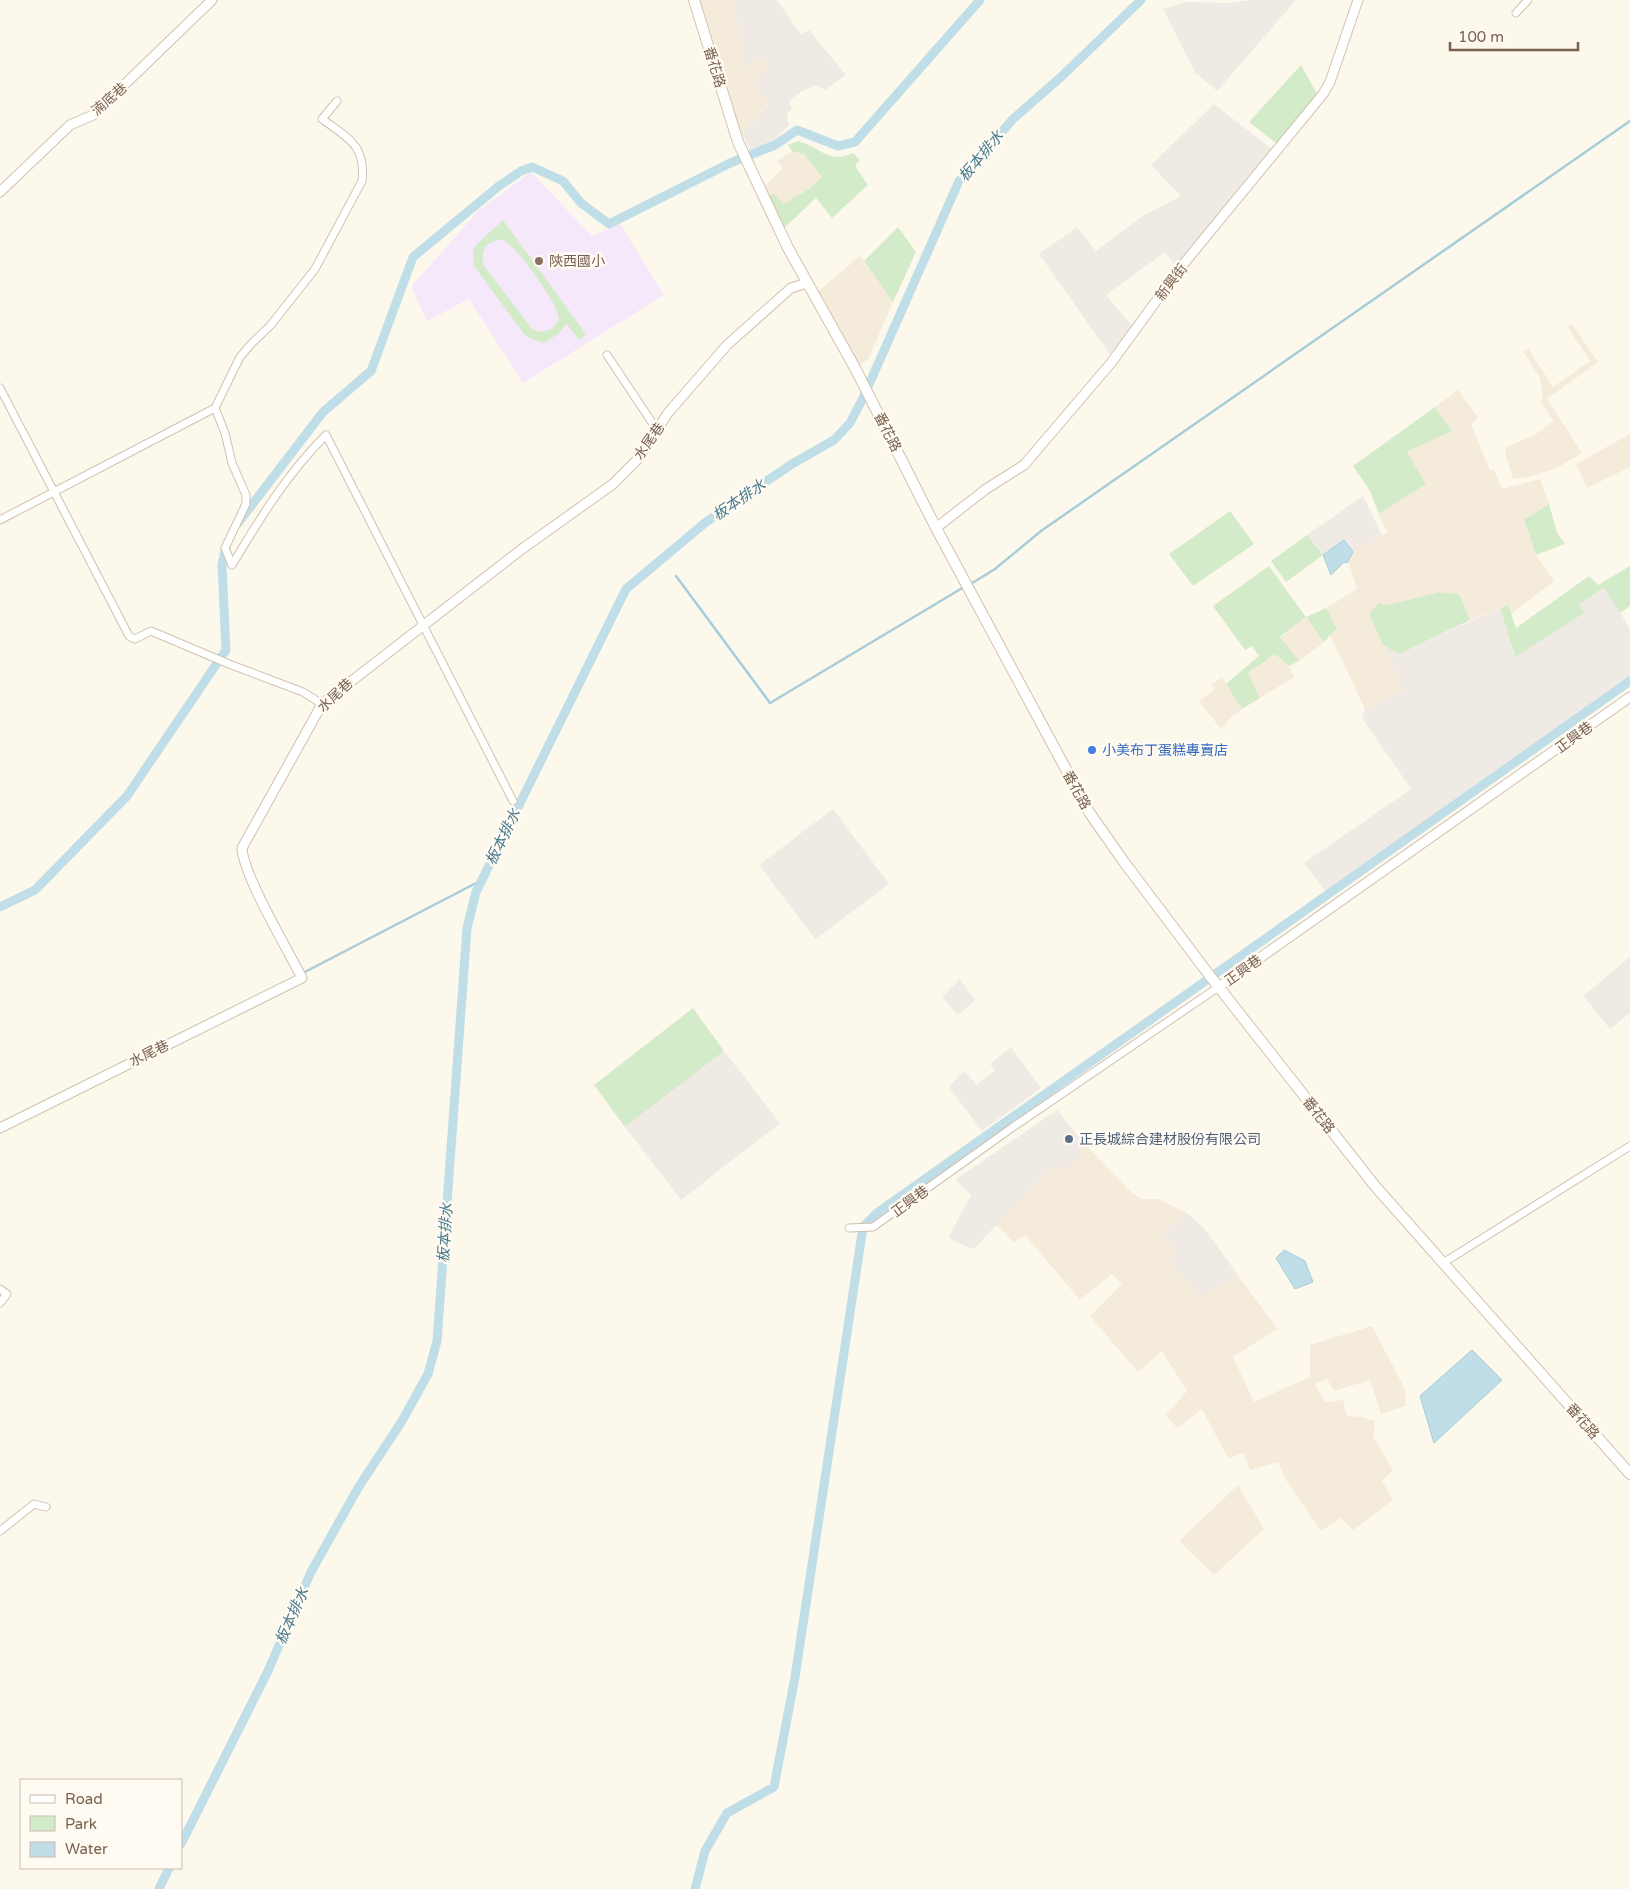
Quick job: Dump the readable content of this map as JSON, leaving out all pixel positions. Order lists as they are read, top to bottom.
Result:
{
  "streets": {
    "main road": ["番花路"],
    "street": [
      "湳底巷",
      "新興街",
      "水尾巷",
      "正興巷"
    ]
  },
  "crossings": [
    ["番花路", "新興街"],
    ["番花路", "水尾巷"],
    ["番花路", "正興巷"]
  ],
  "water": ["板本排水"],
  "places": ["陝西國小", "小美布丁蛋糕專賣店", "正長城綜合建材股份有限公司"],
  "legend": ["Road", "Park", "Water"],
  "scale_bar": "100 m"
}
